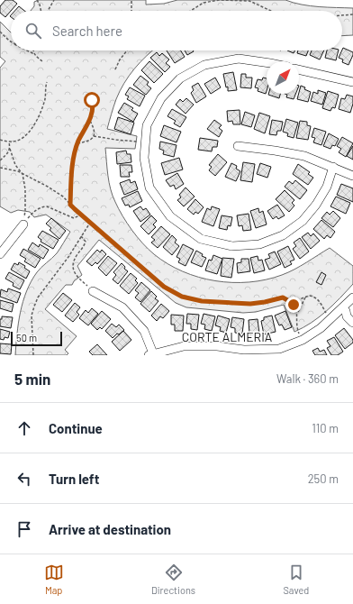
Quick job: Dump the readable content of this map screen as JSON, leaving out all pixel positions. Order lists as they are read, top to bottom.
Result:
{
  "streets": {
    "street": ["CORTE ALMERIA"]
  },
  "scale_bar": "50 m",
  "north": "top right",
  "page": {
    "search": "Search here",
    "scale": "50 m",
    "heading": ["5 min", "Walk · 360 m"],
    "list": [
      ["Continue", "110 m"],
      ["Turn left", "250 m"],
      "Arrive at destination"
    ],
    "nav": ["Map", "Directions", "Saved"]
  }
}
